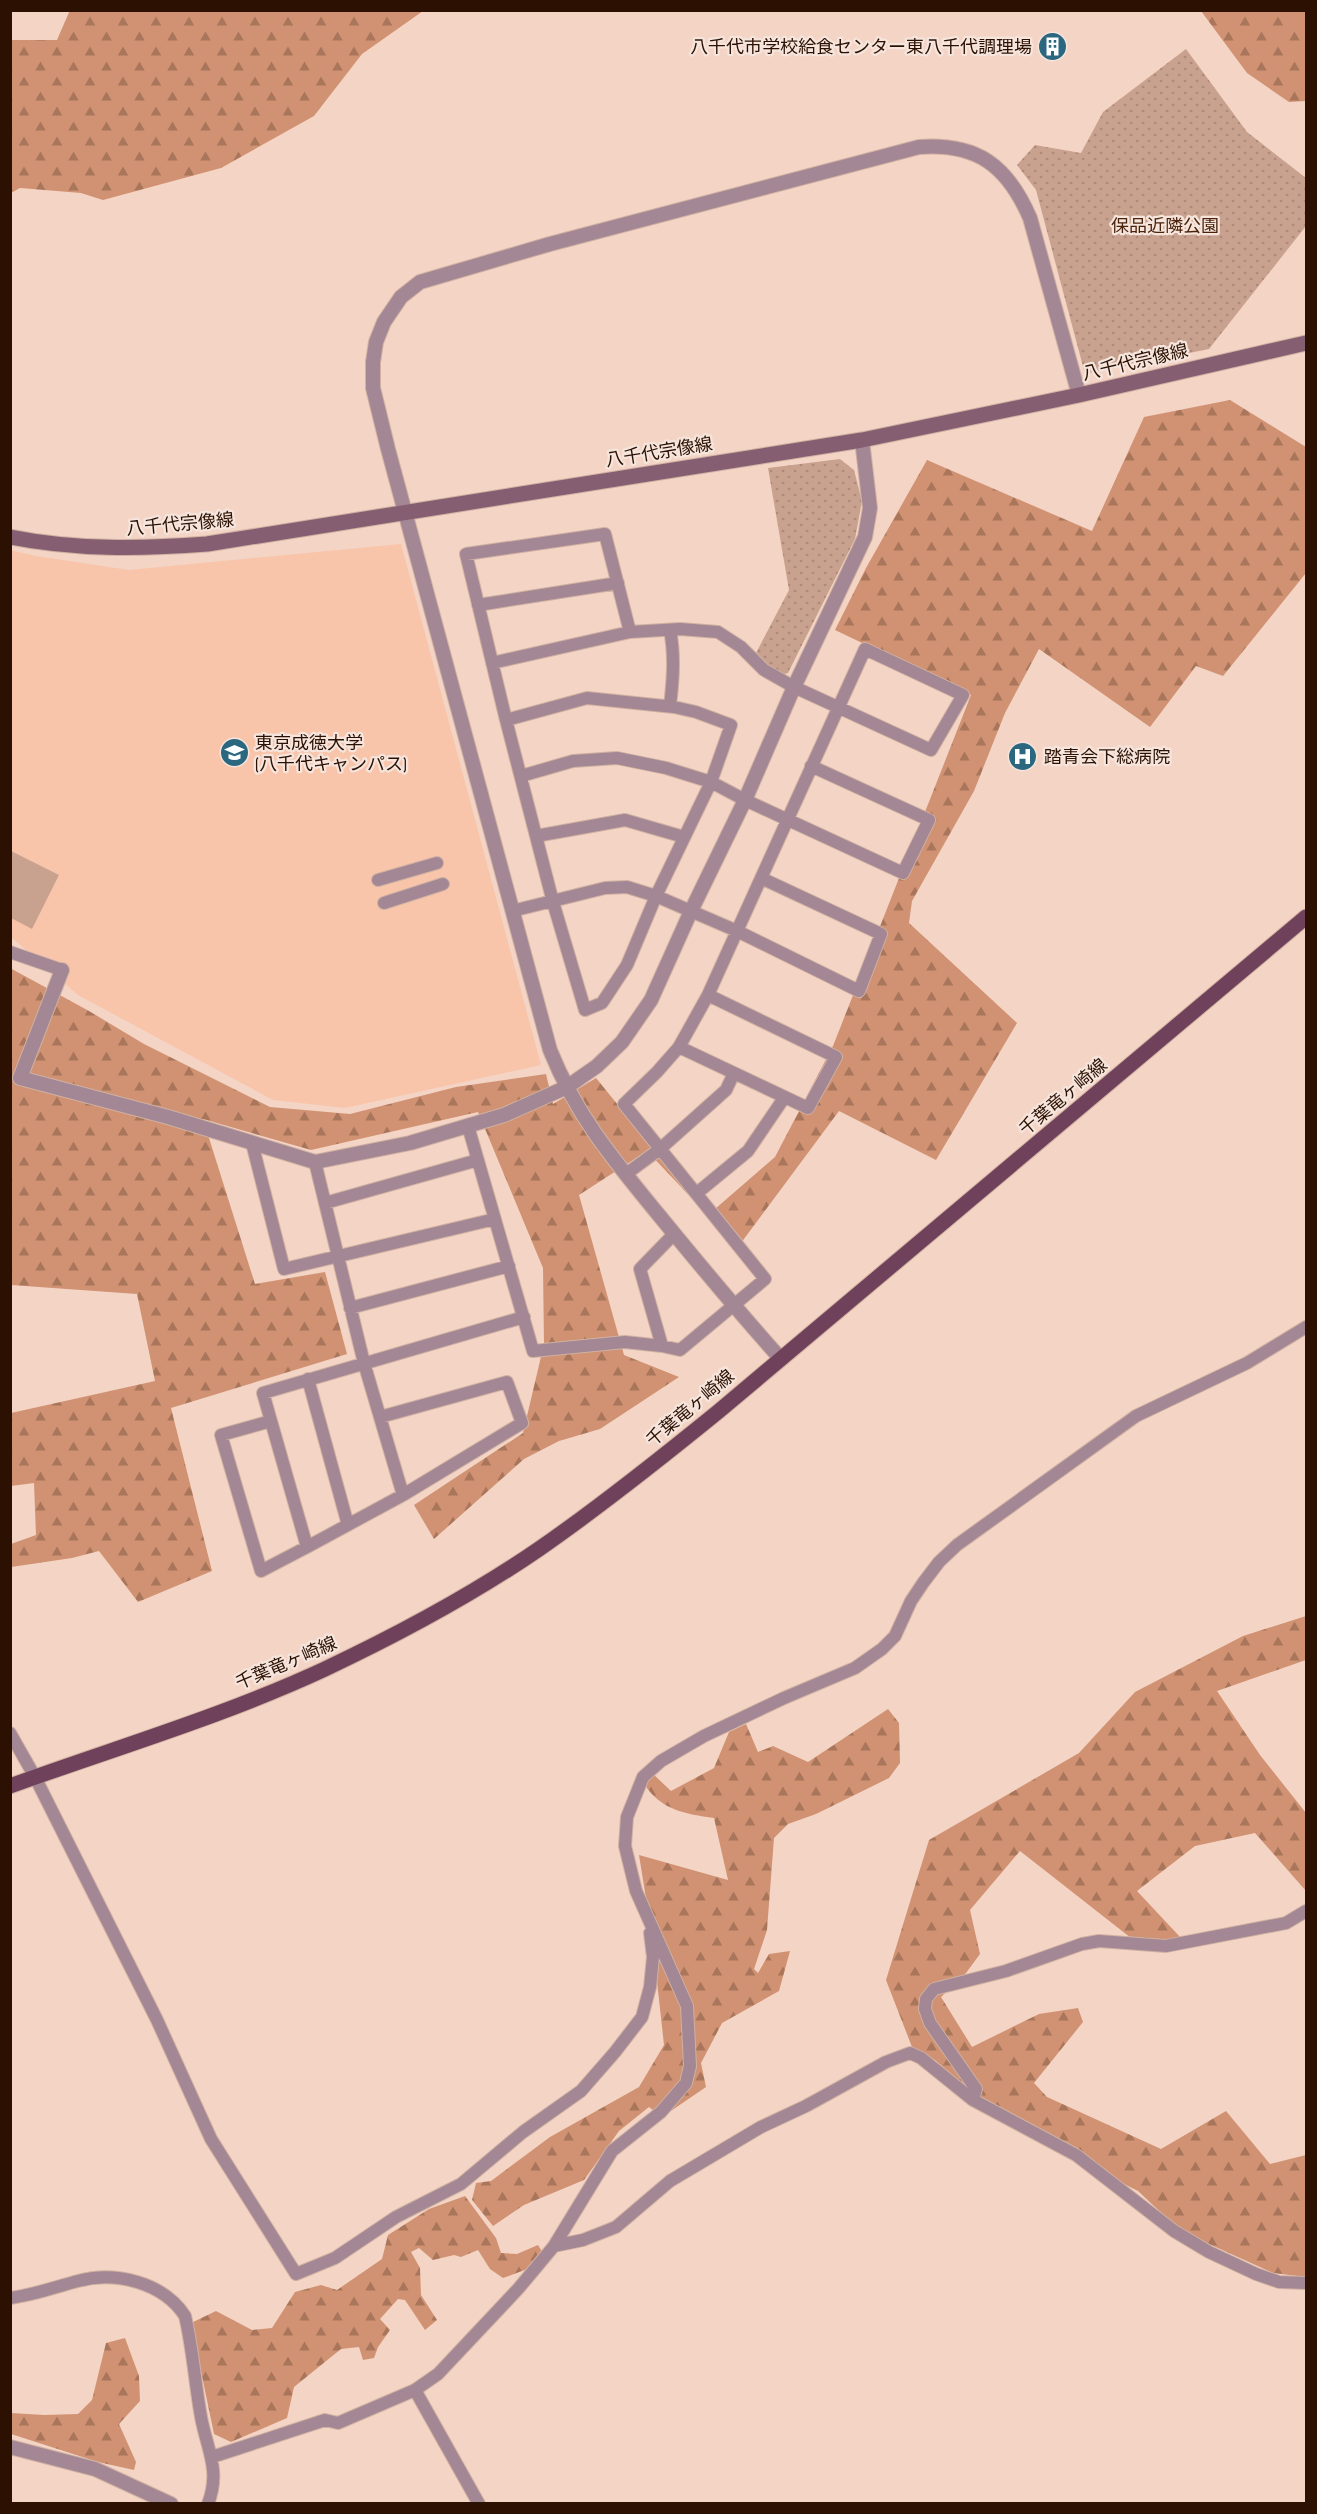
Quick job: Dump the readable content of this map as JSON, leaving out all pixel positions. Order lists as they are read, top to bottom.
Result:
{
  "streets": {
    "main road": ["八千代宗像線", "千葉竜ヶ崎線"]
  },
  "parks": ["保品近隣公園"],
  "places": {
    "building": ["八千代市学校給食センター東八千代調理場"],
    "school or university": ["東京成徳大学 (八千代キャンパス)"],
    "hospital": ["踏青会下総病院"]
  }
}
